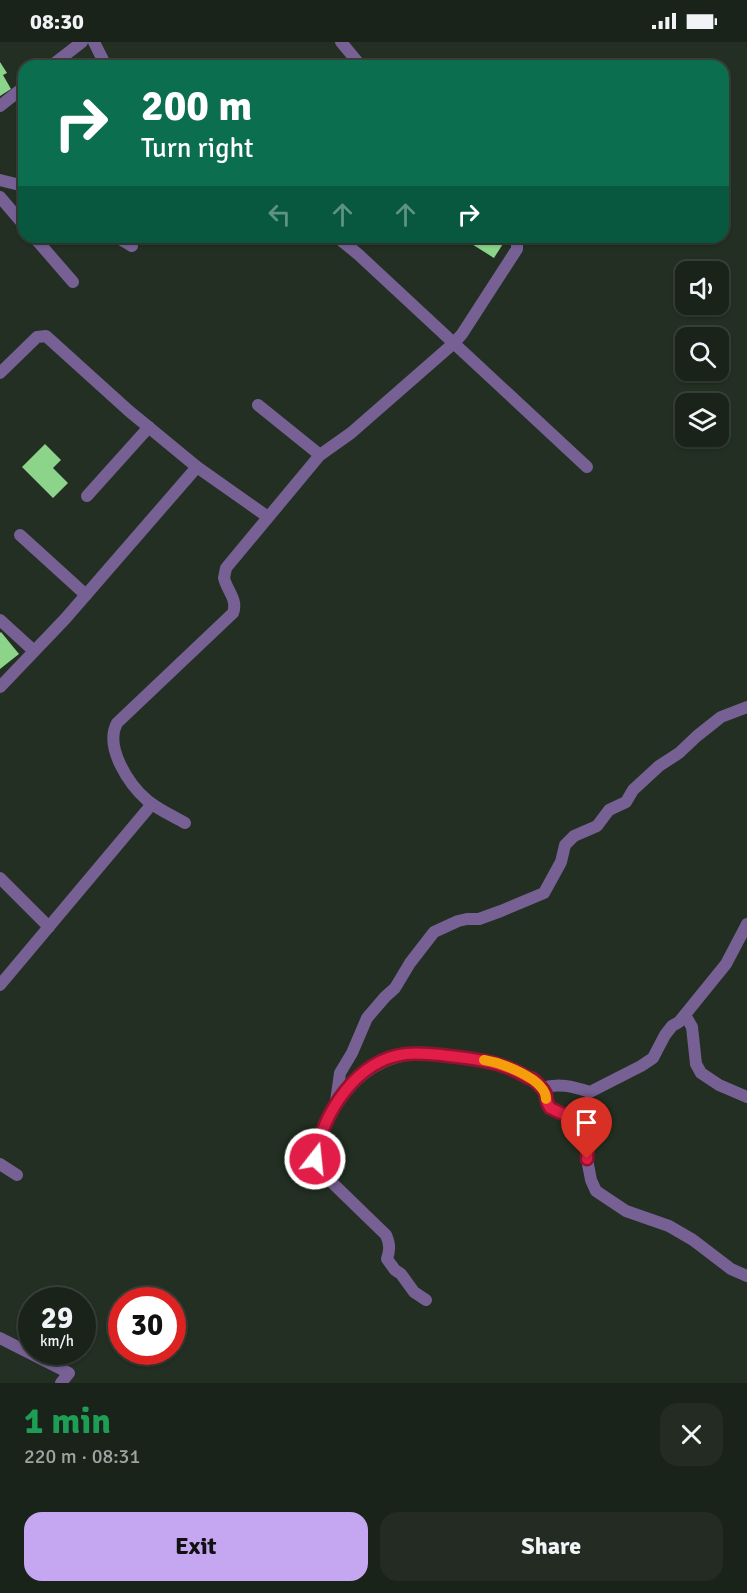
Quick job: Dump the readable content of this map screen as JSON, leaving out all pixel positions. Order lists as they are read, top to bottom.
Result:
{
  "page": {
    "status": "08:30",
    "turn": ["200 m", "Turn right"],
    "speed": "29 km/h",
    "limit": "30",
    "heading": ["1 min", "220 m · 08:31"],
    "buttons": ["Exit", "Share"]
  }
}
